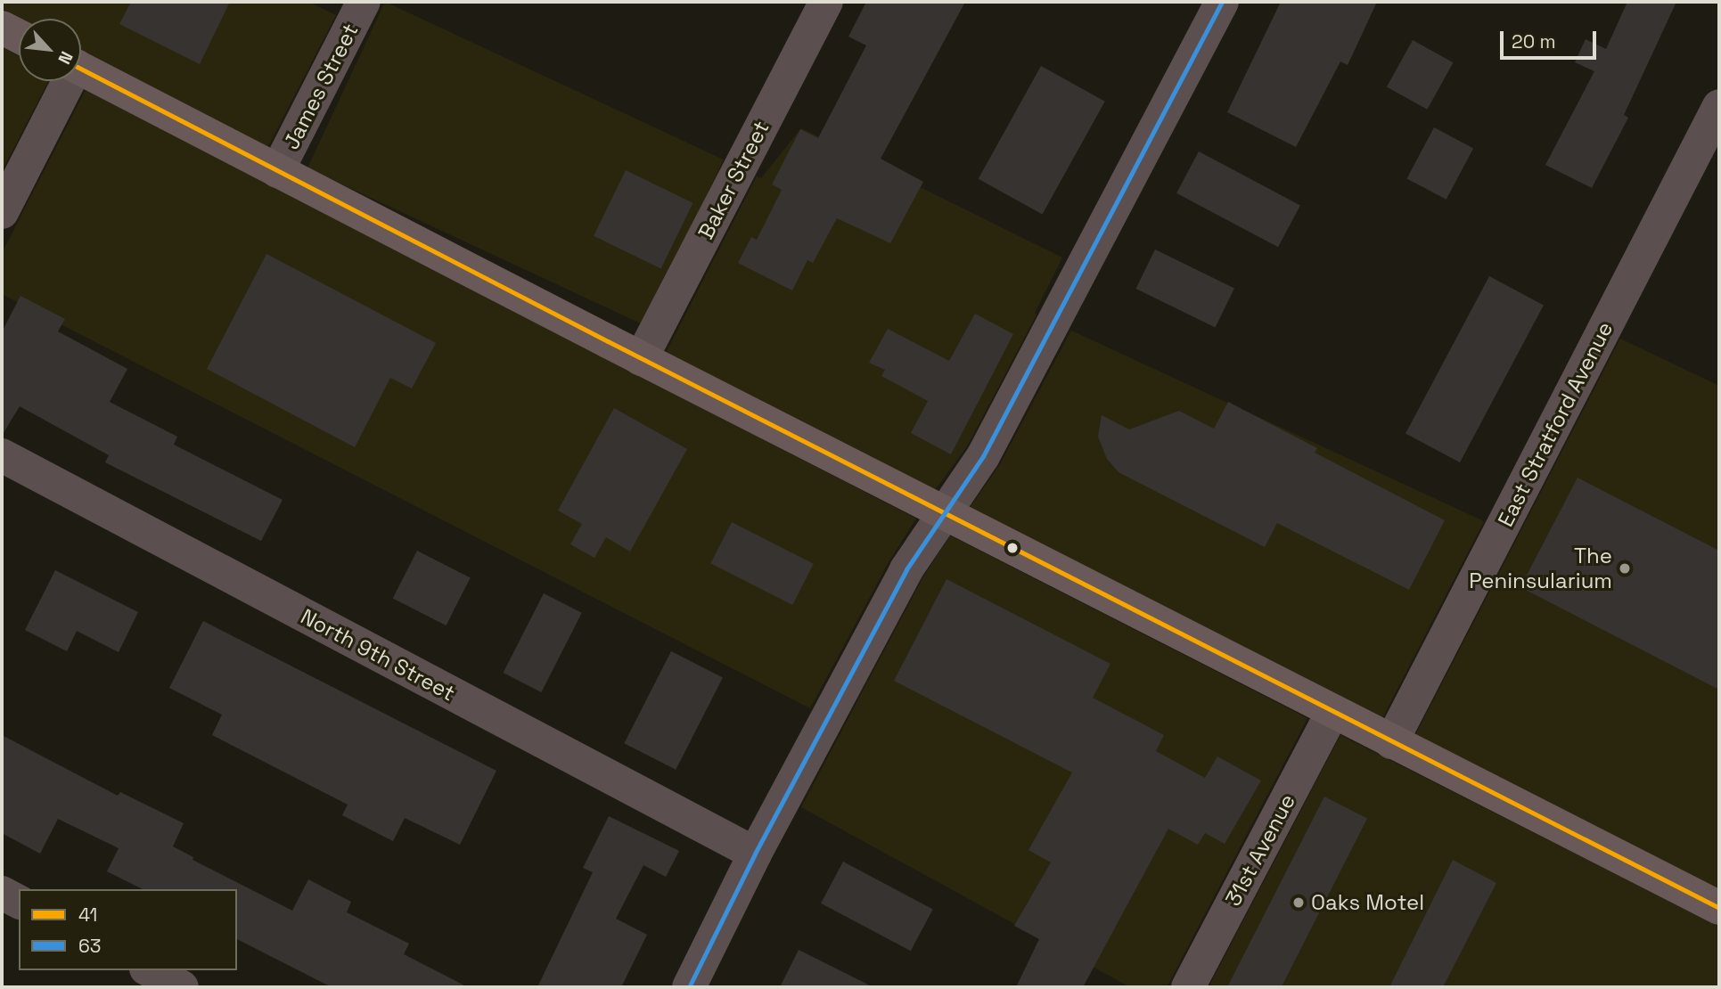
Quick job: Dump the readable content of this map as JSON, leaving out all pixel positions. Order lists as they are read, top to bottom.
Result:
{
  "streets": {
    "street": [
      "James Street",
      "Baker Street",
      "East Stratford Avenue",
      "North 9th Street",
      "31st Avenue"
    ]
  },
  "places": ["The Peninsularium", "Oaks Motel"],
  "lines": ["transit line 63", "transit line 41"],
  "legend": ["41", "63"],
  "scale_bar": "20 m",
  "north": "bottom right"
}
